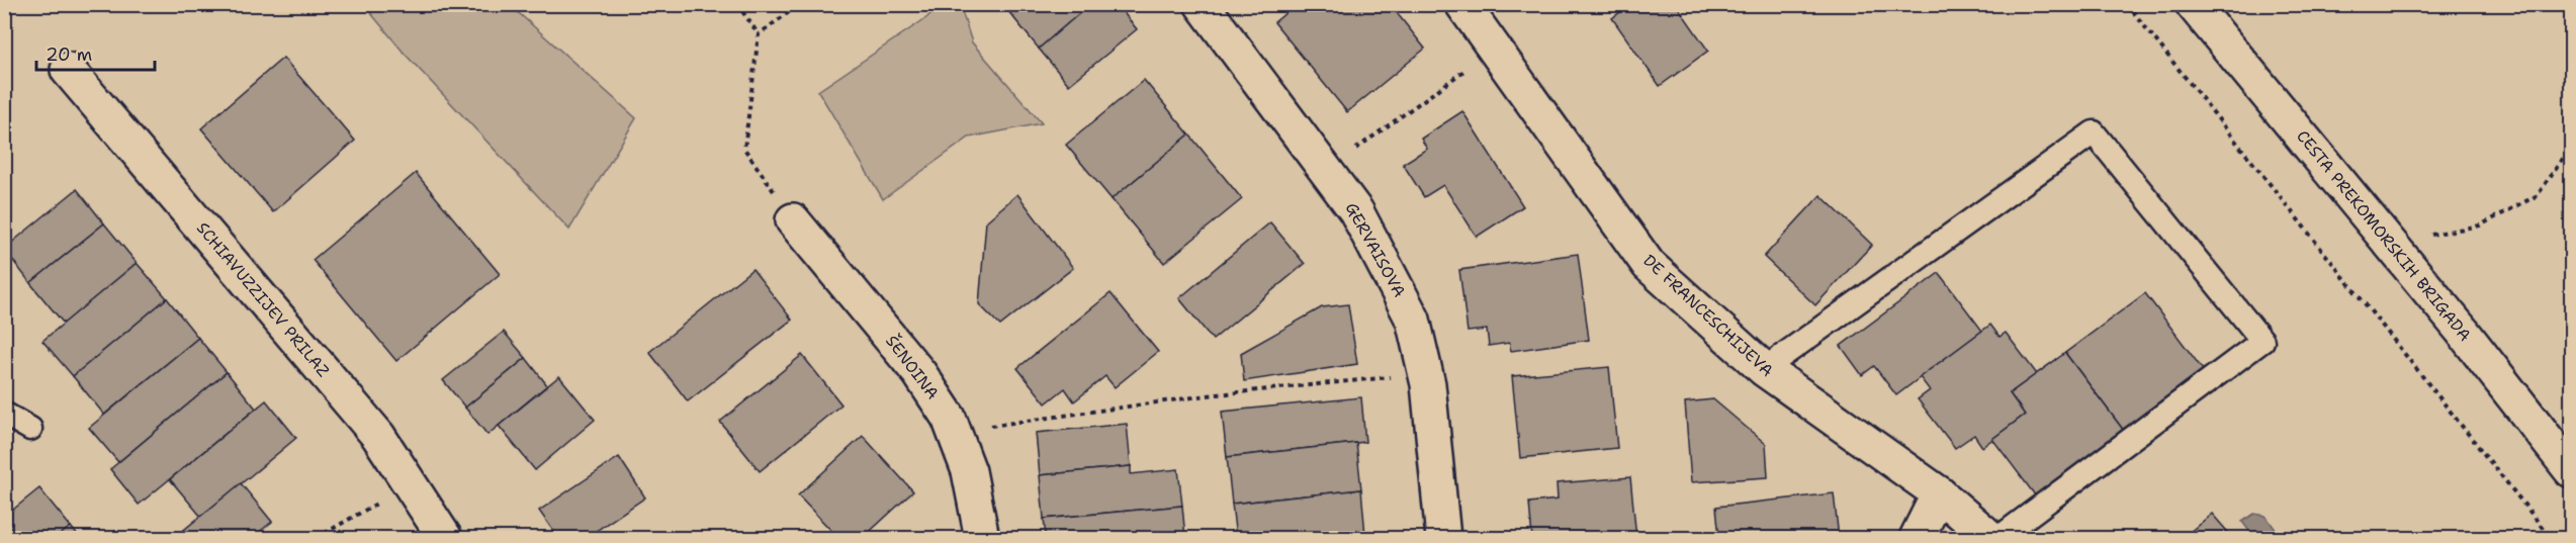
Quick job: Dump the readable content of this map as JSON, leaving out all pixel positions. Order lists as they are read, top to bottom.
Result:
{
  "streets": {
    "street": [
      "CESTA PREKOMORSKIH BRIGADA",
      "GERVAISOVA",
      "SCHIAVUZZIJEV PRILAZ",
      "DE FRANCESCHIJEVA",
      "ŠENOINA"
    ]
  },
  "scale_bar": "20 m"
}
